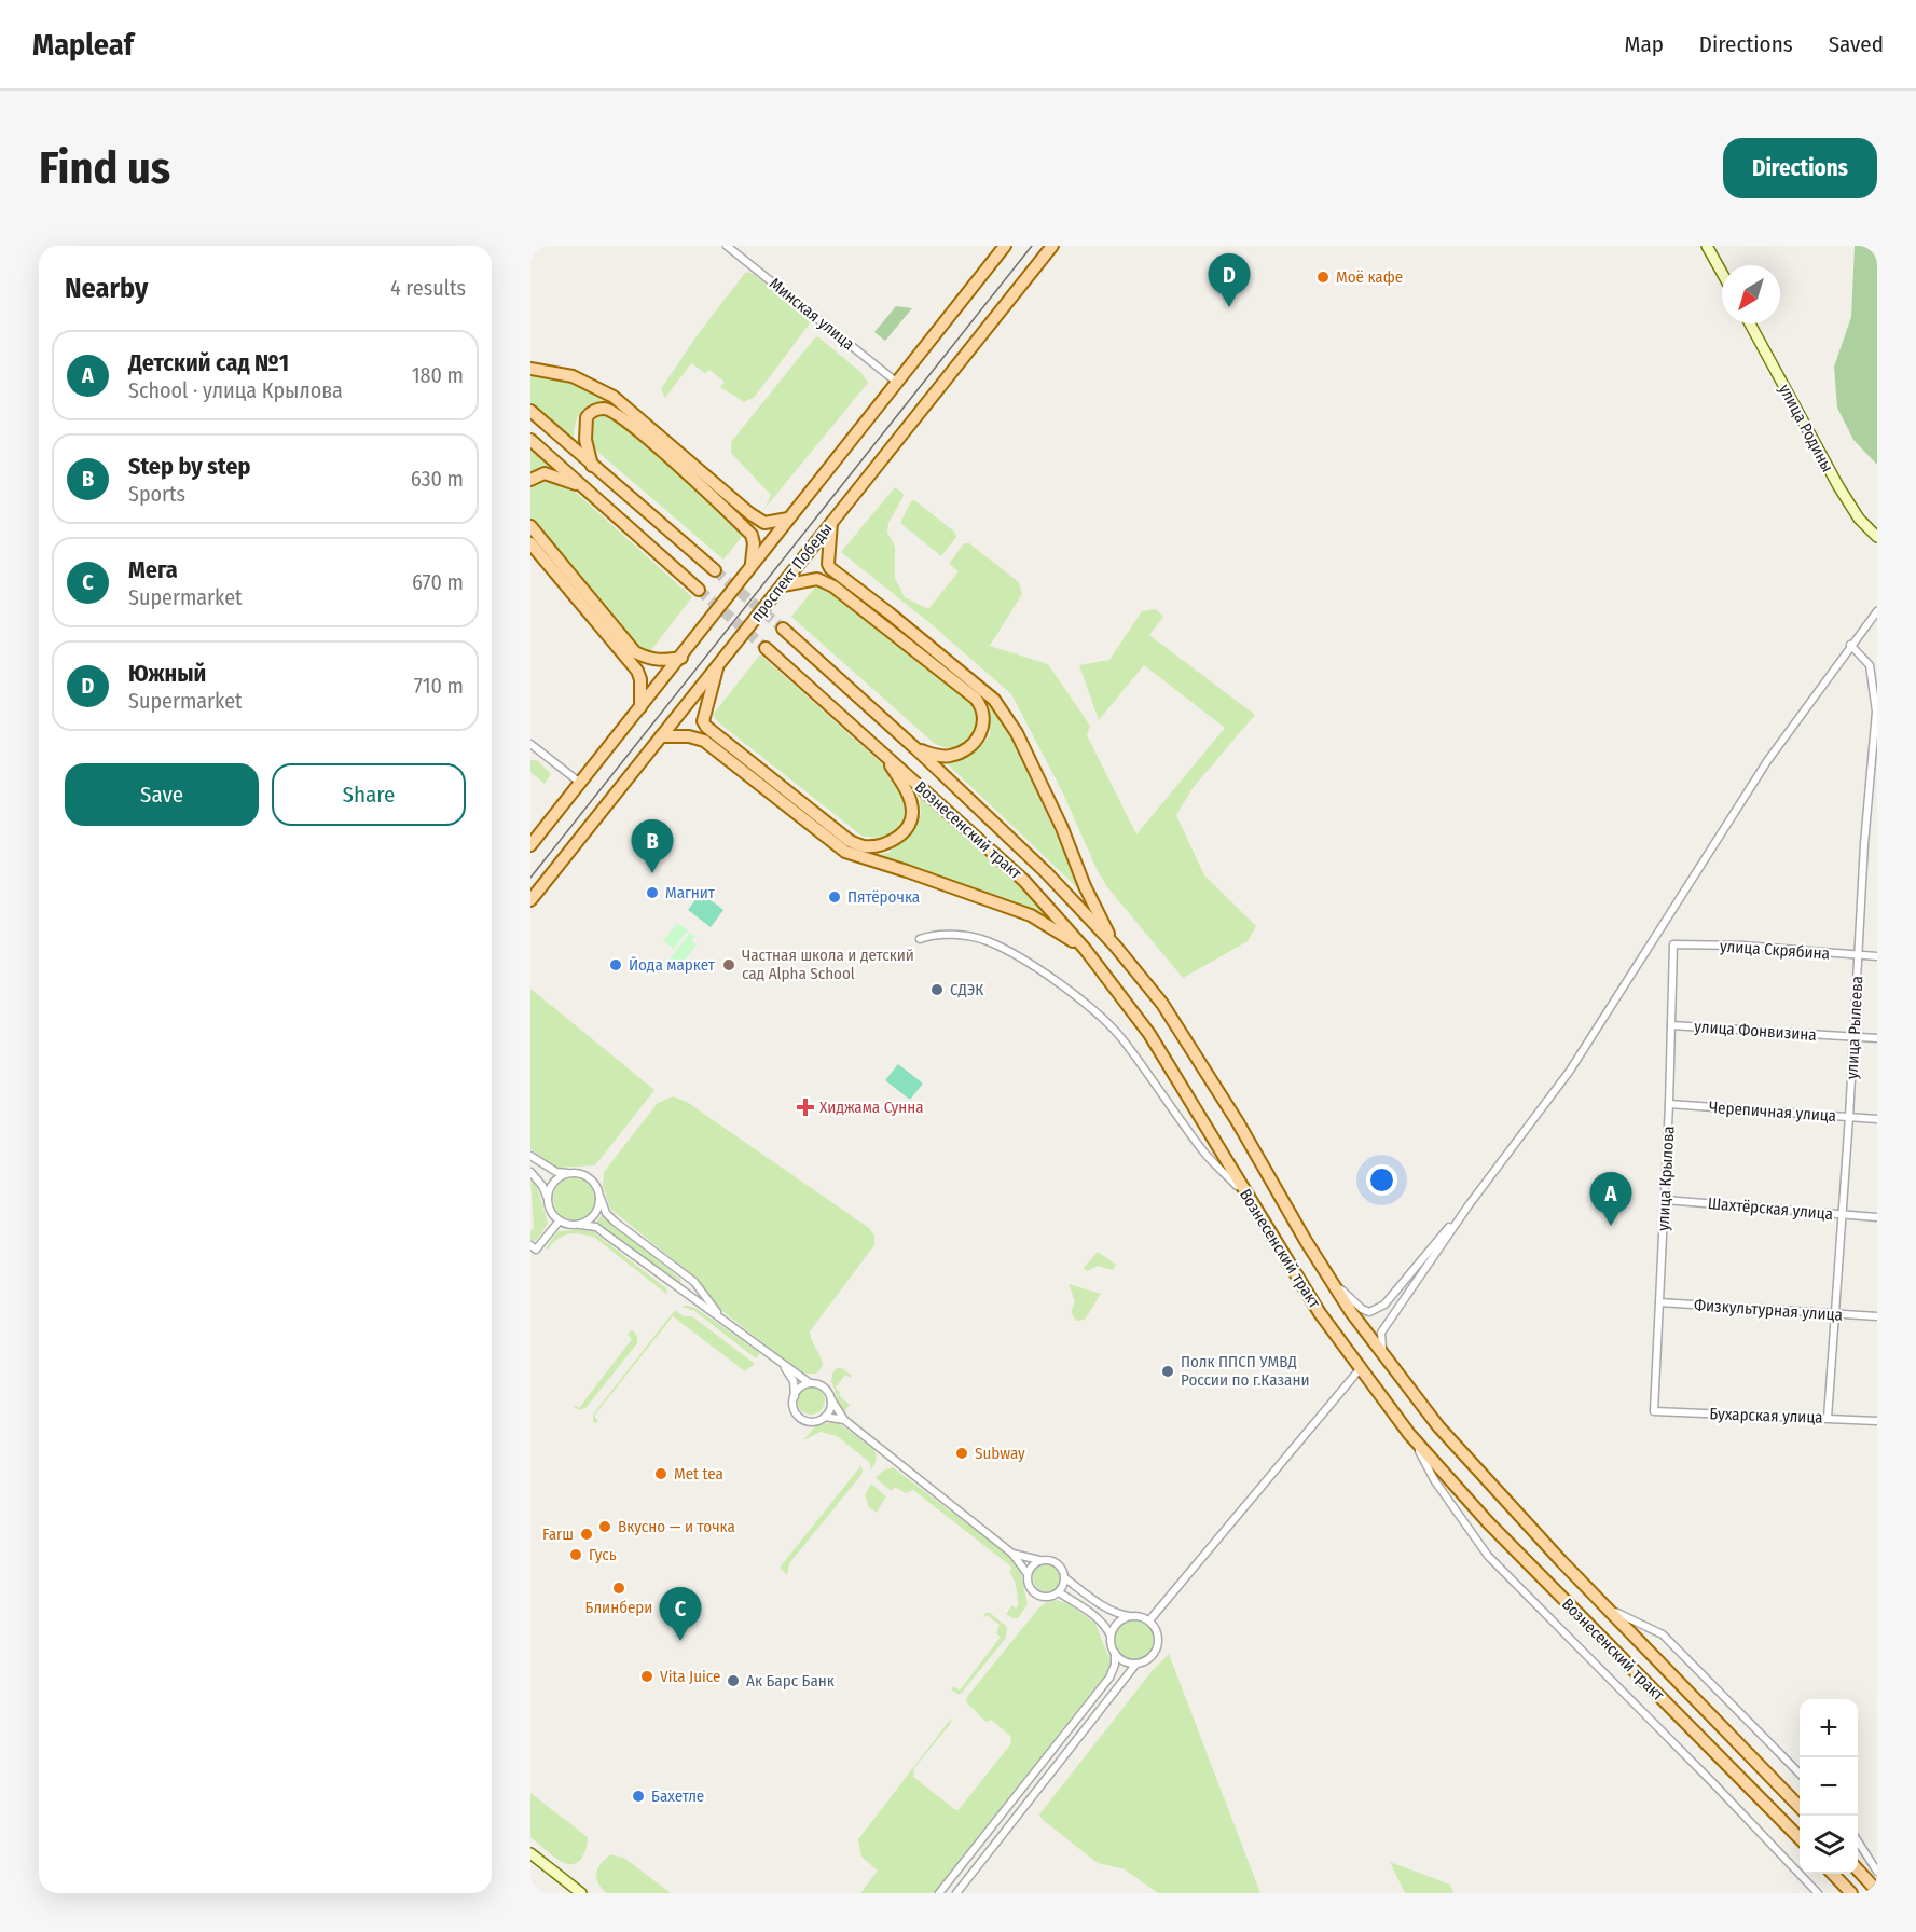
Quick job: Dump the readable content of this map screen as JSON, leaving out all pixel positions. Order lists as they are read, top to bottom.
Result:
{
  "streets": {
    "main road": ["проспект Победы", "Вознесенский тракт"],
    "street": [
      "Минская улица",
      "улица Родины",
      "улица Скрябина",
      "улица Рылеева",
      "улица Фонвизина",
      "Черепичная улица",
      "улица Крылова",
      "Шахтёрская улица",
      "Физкультурная улица",
      "Бухарская улица"
    ]
  },
  "crossings": [
    ["улица Скрябина", "улица Рылеева"],
    ["улица Скрябина", "улица Крылова"],
    ["улица Рылеева", "улица Фонвизина"],
    ["улица Рылеева", "Черепичная улица"],
    ["улица Рылеева", "Шахтёрская улица"],
    ["улица Рылеева", "Физкультурная улица"],
    ["улица Рылеева", "Бухарская улица"],
    ["улица Фонвизина", "улица Крылова"],
    ["Черепичная улица", "улица Крылова"],
    ["улица Крылова", "Шахтёрская улица"],
    ["улица Крылова", "Физкультурная улица"],
    ["улица Крылова", "Бухарская улица"]
  ],
  "places": {
    "other": [
      "Моё кафе",
      "Магнит",
      "Пятёрочка",
      "Йода маркет",
      "Частная школа и детский сад Alpha School",
      "СДЭК",
      "Полк ППСП УМВД России по г.Казани",
      "Subway",
      "Met tea",
      "Вкусно — и точка",
      "Farш",
      "Гусь",
      "Блинбери",
      "Vita Juice",
      "Ак Барс Банк",
      "Бахетле"
    ],
    "health": ["Хиджама Сунна"]
  },
  "north": "bottom left",
  "page": {
    "header": "Mapleaf",
    "nav": ["Map", "Directions", "Saved"],
    "buttons": [
      "Directions",
      ["Save", "Share"]
    ],
    "title": "Find us",
    "heading": ["Nearby", "4 results"],
    "pins": [
      "D",
      "B",
      "A",
      "C"
    ],
    "list": [
      {
        "mark": "A",
        "name": "Детский сад №1",
        "note": "School · улица Крылова",
        "value": "180 m"
      },
      {
        "mark": "B",
        "name": "Step by step",
        "note": "Sports",
        "value": "630 m"
      },
      {
        "mark": "C",
        "name": "Мега",
        "note": "Supermarket",
        "value": "670 m"
      },
      {
        "mark": "D",
        "name": "Южный",
        "note": "Supermarket",
        "value": "710 m"
      }
    ],
    "map_buttons": ["+", "−"]
  }
}
